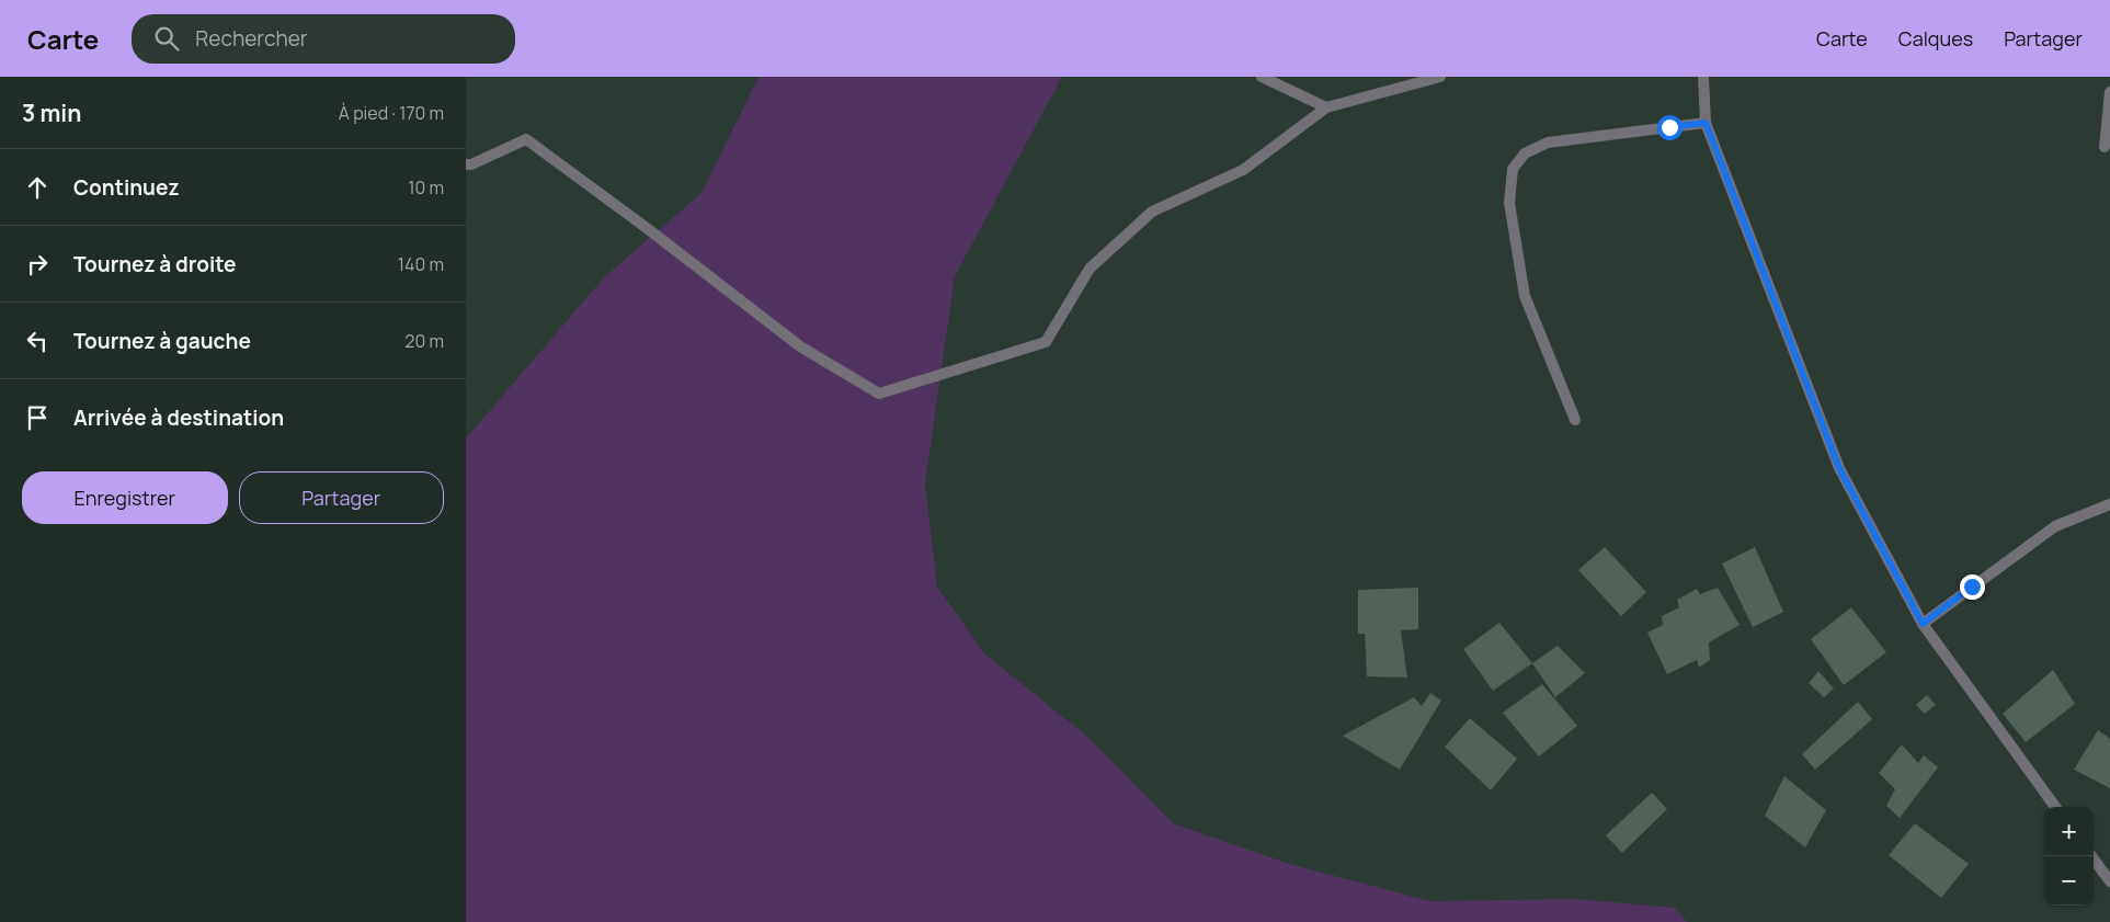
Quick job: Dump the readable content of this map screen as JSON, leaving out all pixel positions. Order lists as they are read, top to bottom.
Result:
{
  "page": {
    "header": "Carte",
    "search": "Rechercher",
    "nav": ["Carte", "Calques", "Partager"],
    "heading": ["3 min", "À pied · 170 m"],
    "list": [
      ["Continuez", "10 m"],
      ["Tournez à droite", "140 m"],
      ["Tournez à gauche", "20 m"],
      "Arrivée à destination"
    ],
    "buttons": ["Enregistrer", "Partager"],
    "map_buttons": ["+", "−"]
  }
}
